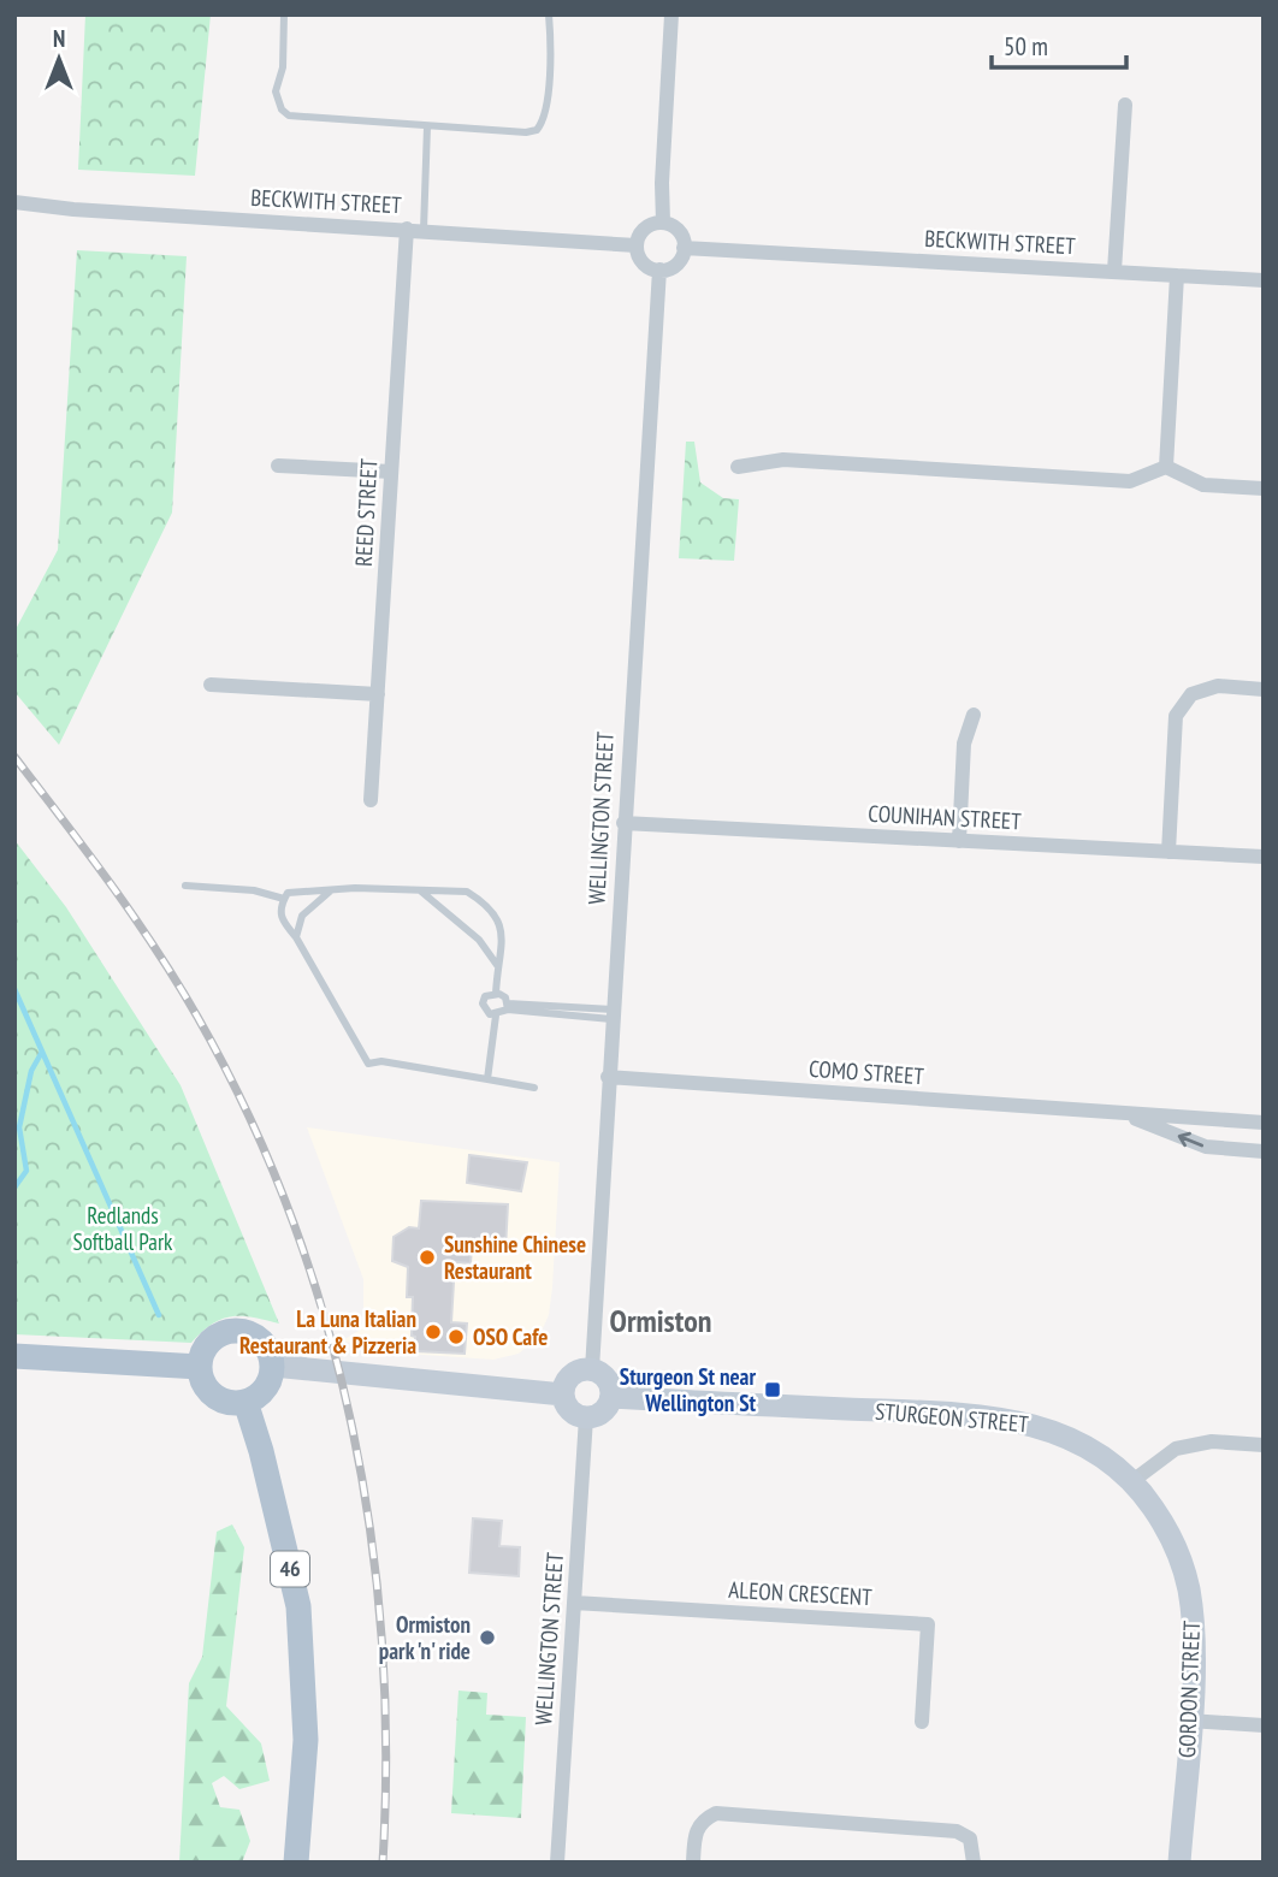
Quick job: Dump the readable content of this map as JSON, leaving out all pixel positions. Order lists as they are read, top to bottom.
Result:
{
  "streets": {
    "main road": ["46"],
    "street": [
      "BECKWITH STREET",
      "REED STREET",
      "COUNIHAN STREET",
      "WELLINGTON STREET",
      "COMO STREET",
      "STURGEON STREET",
      "ALEON CRESCENT",
      "GORDON STREET"
    ]
  },
  "crossings": [
    ["BECKWITH STREET", "REED STREET"],
    ["BECKWITH STREET", "WELLINGTON STREET"],
    ["COUNIHAN STREET", "WELLINGTON STREET"],
    ["WELLINGTON STREET", "COMO STREET"],
    ["WELLINGTON STREET", "STURGEON STREET"],
    ["WELLINGTON STREET", "ALEON CRESCENT"],
    ["STURGEON STREET", "GORDON STREET"]
  ],
  "districts": ["Ormiston"],
  "parks": ["Redlands Softball Park"],
  "places": {
    "other": [
      "Sunshine Chinese Restaurant",
      "La Luna Italian Restaurant & Pizzeria",
      "OSO Cafe",
      "Ormiston park 'n' ride"
    ],
    "transit": ["Sturgeon St near Wellington St"]
  },
  "scale_bar": "50 m",
  "north": "top"
}
